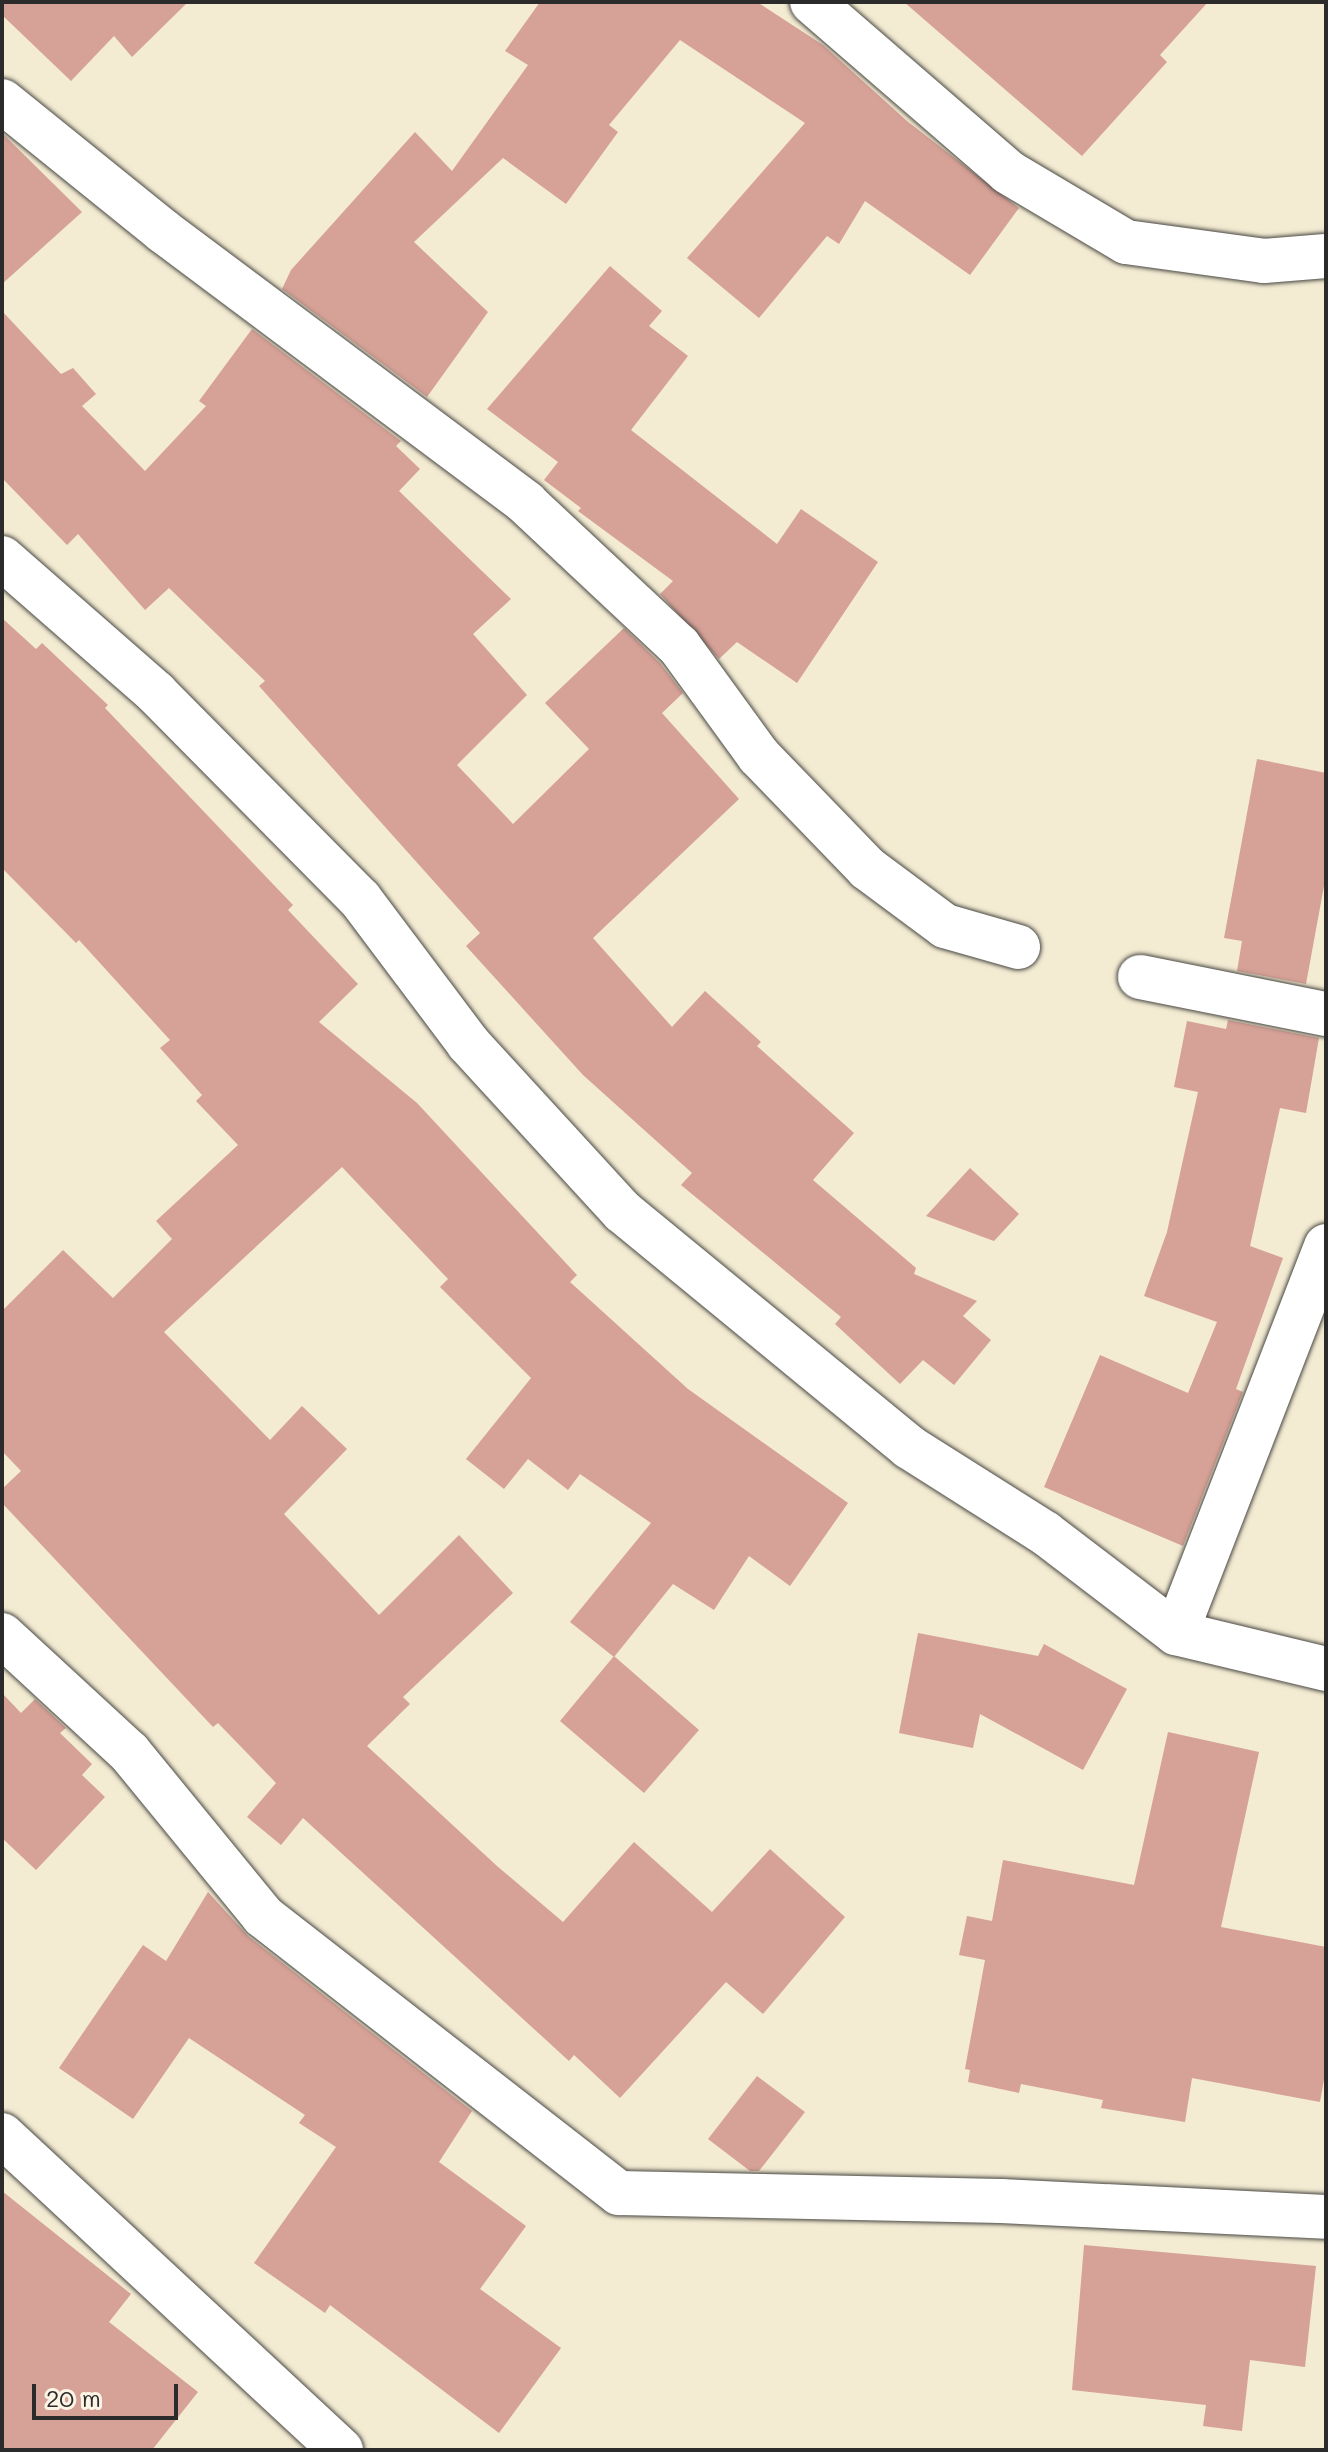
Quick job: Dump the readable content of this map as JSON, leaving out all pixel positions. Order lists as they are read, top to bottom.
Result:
{
  "scale_bar": "20 m"
}
